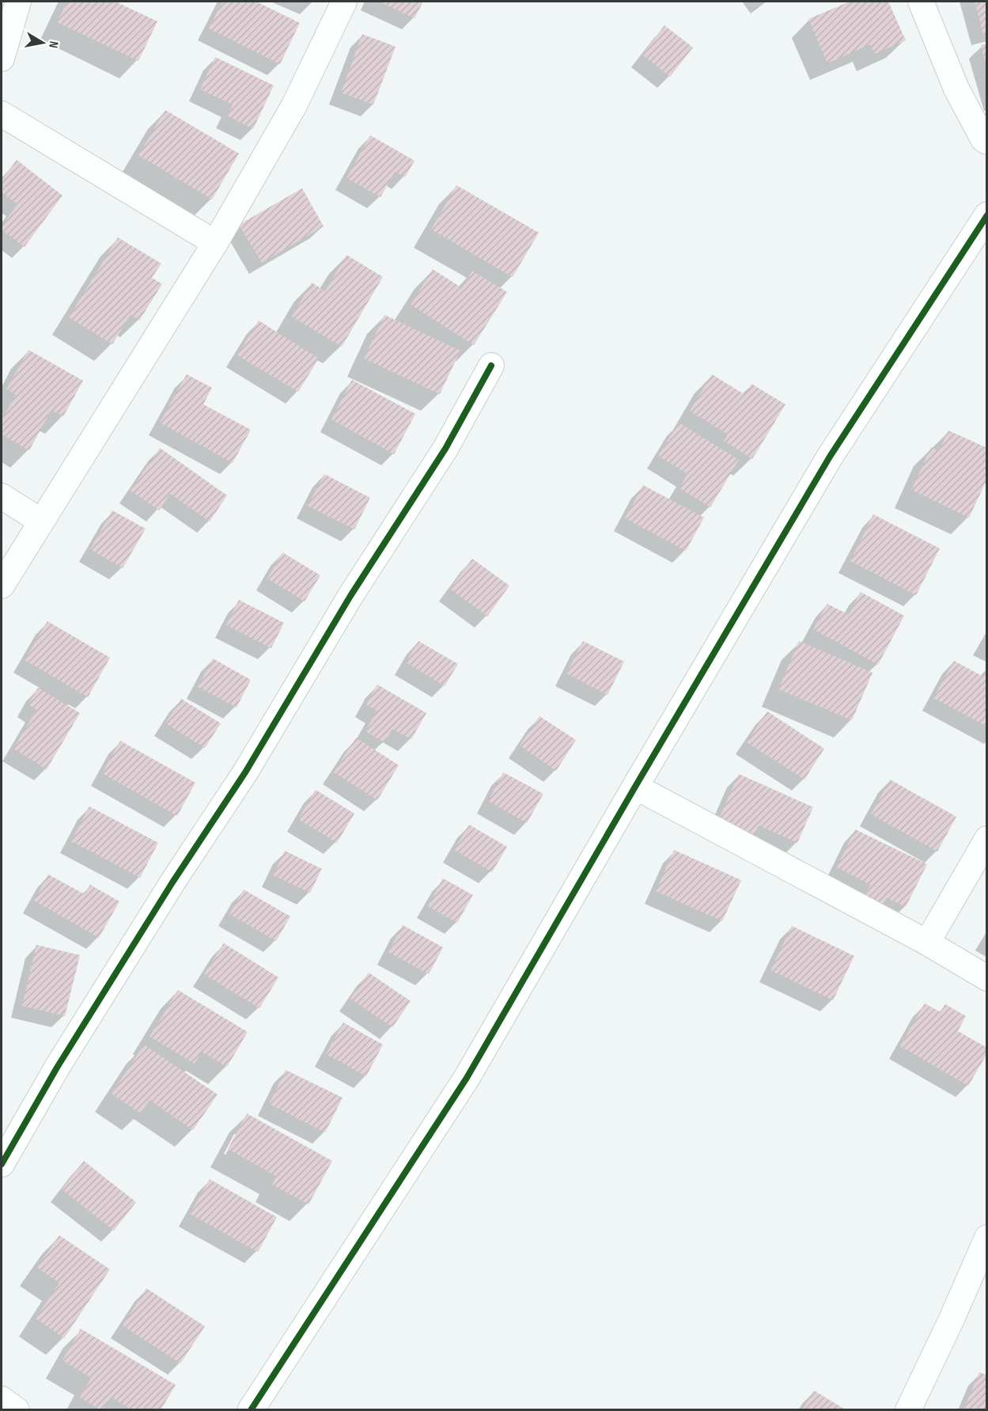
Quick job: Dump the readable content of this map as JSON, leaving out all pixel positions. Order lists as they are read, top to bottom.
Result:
{
  "north": "right"
}
